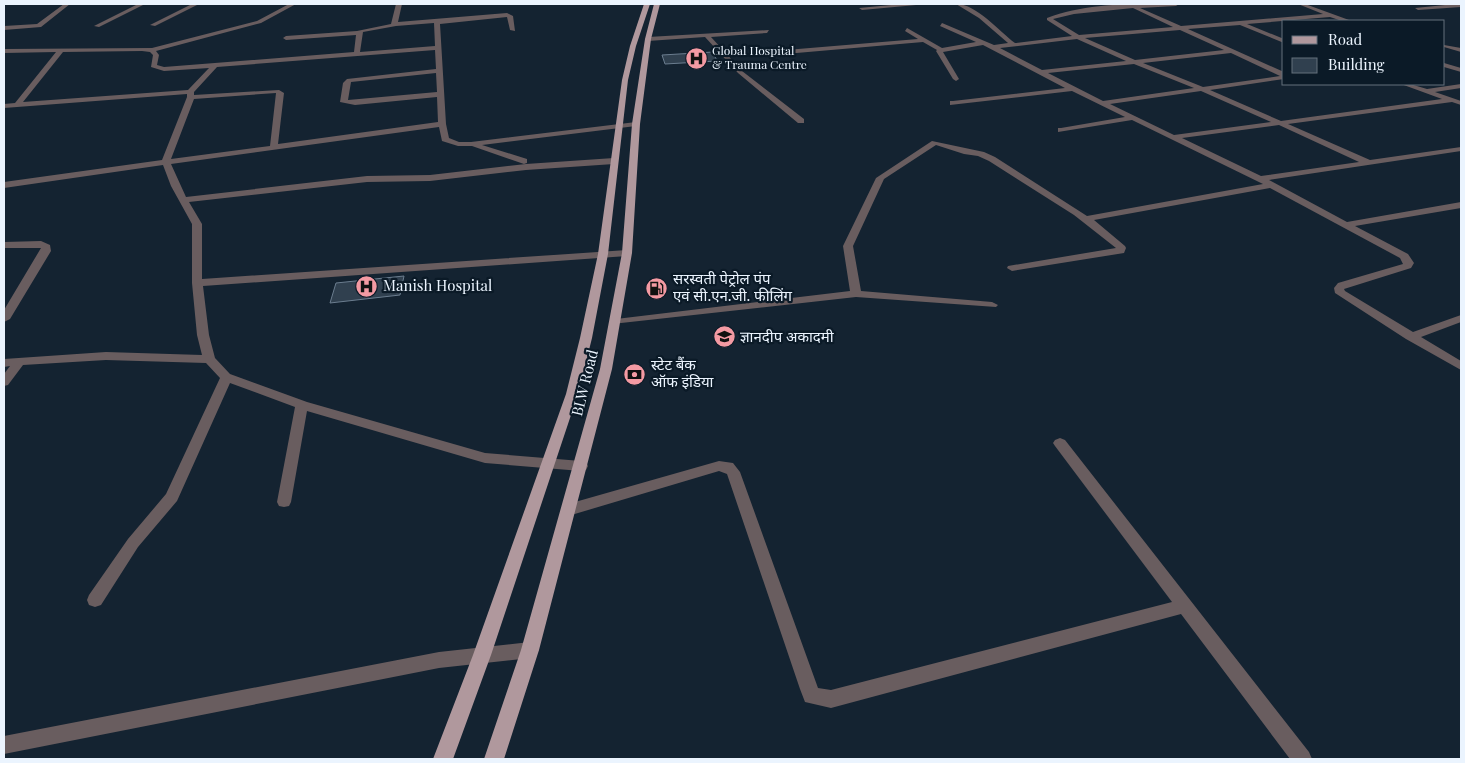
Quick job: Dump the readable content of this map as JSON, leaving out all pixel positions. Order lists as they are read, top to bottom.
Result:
{
  "streets": {
    "main road": ["BLW Road"]
  },
  "places": {
    "hospital": ["Global Hospital & Trauma Centre", "Manish Hospital"],
    "fuel station": ["सरस्वती पेट्रोल पंप एवं सी.एन.जी. फीलिंग"],
    "school or university": ["ज्ञानदीप अकादमी"],
    "bank": ["स्टेट बैंक ऑफ इंडिया"]
  },
  "legend": ["Road", "Building"]
}
